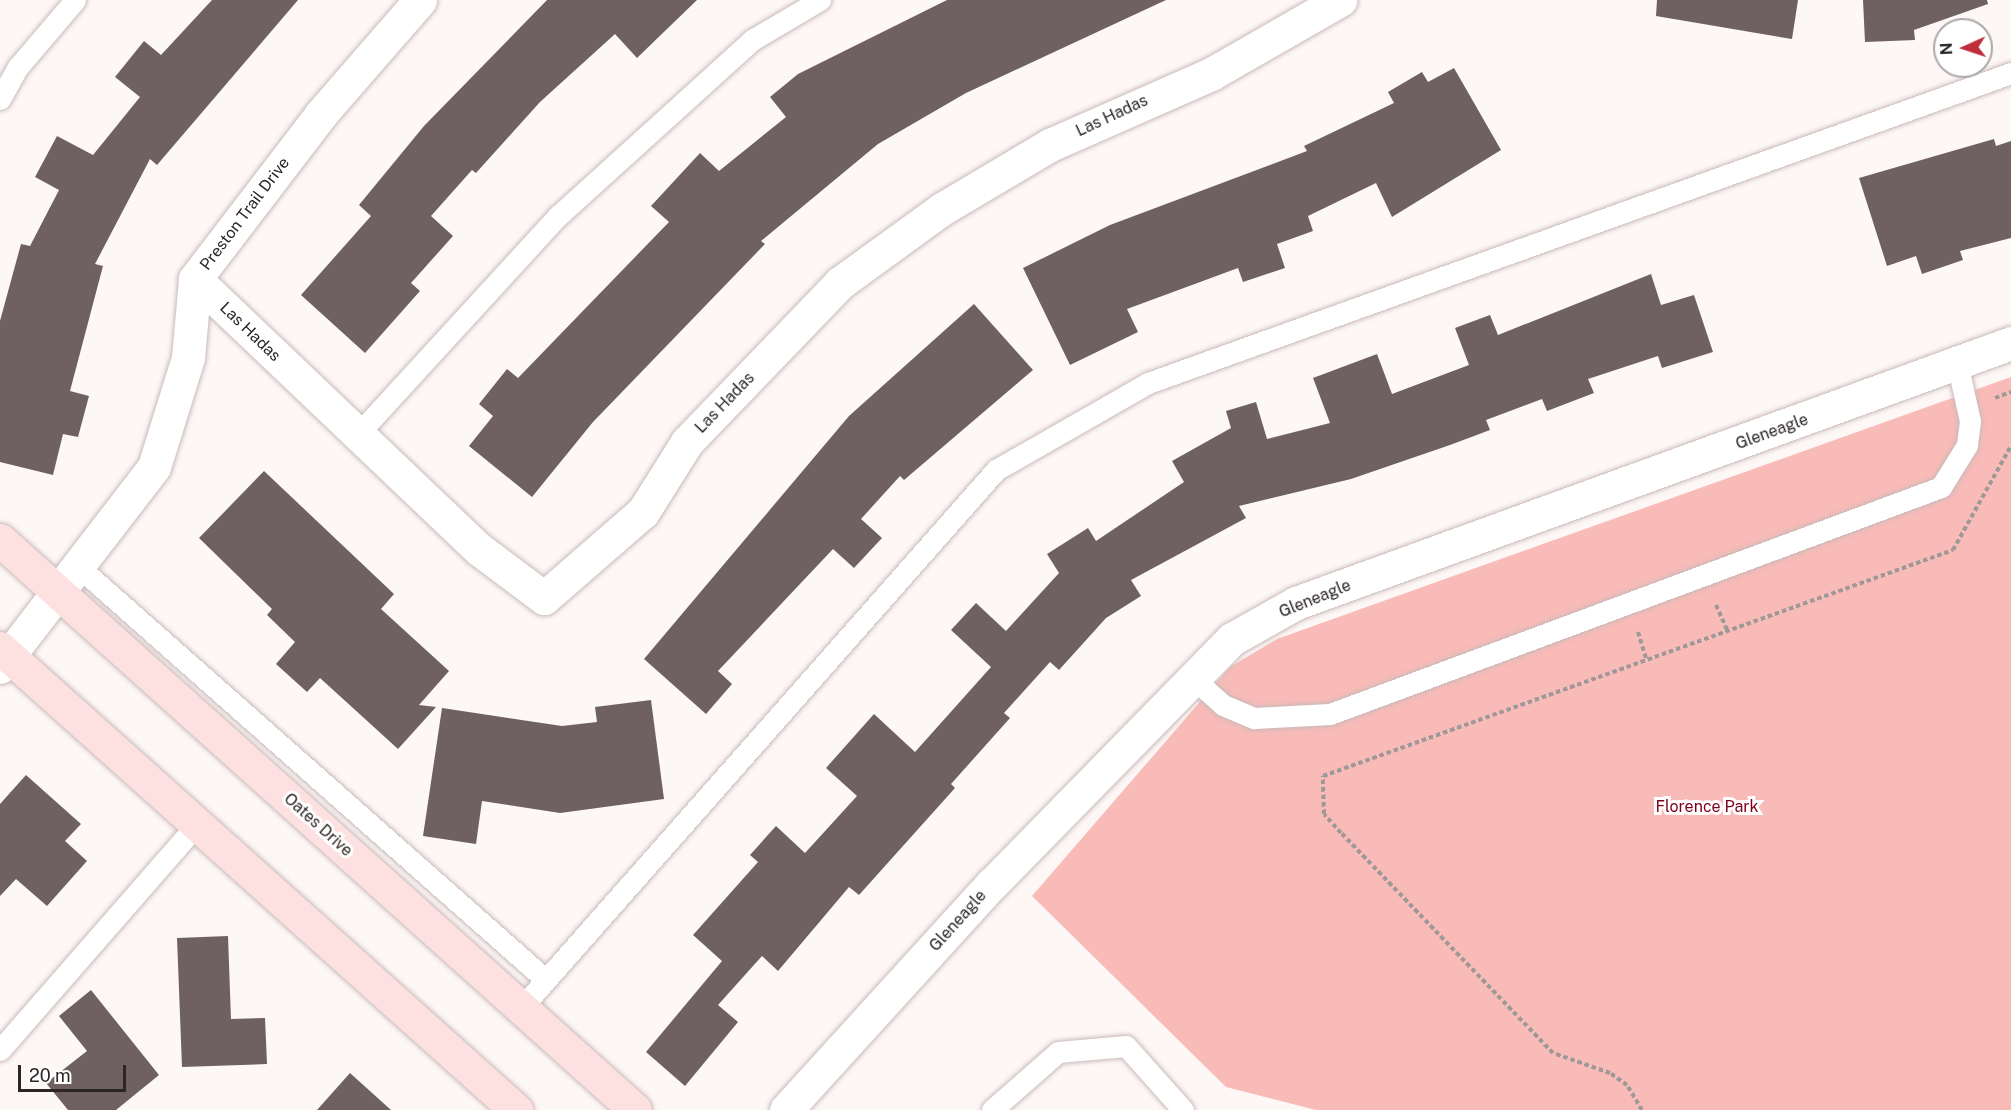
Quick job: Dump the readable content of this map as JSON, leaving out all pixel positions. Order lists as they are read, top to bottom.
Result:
{
  "streets": {
    "main road": ["Oates Drive"],
    "street": ["Las Hadas", "Preston Trail Drive", "Gleneagle"]
  },
  "crossings": [
    ["Las Hadas", "Preston Trail Drive"],
    ["Preston Trail Drive", "Oates Drive"]
  ],
  "parks": ["Florence Park"],
  "scale_bar": "20 m",
  "north": "left"
}
